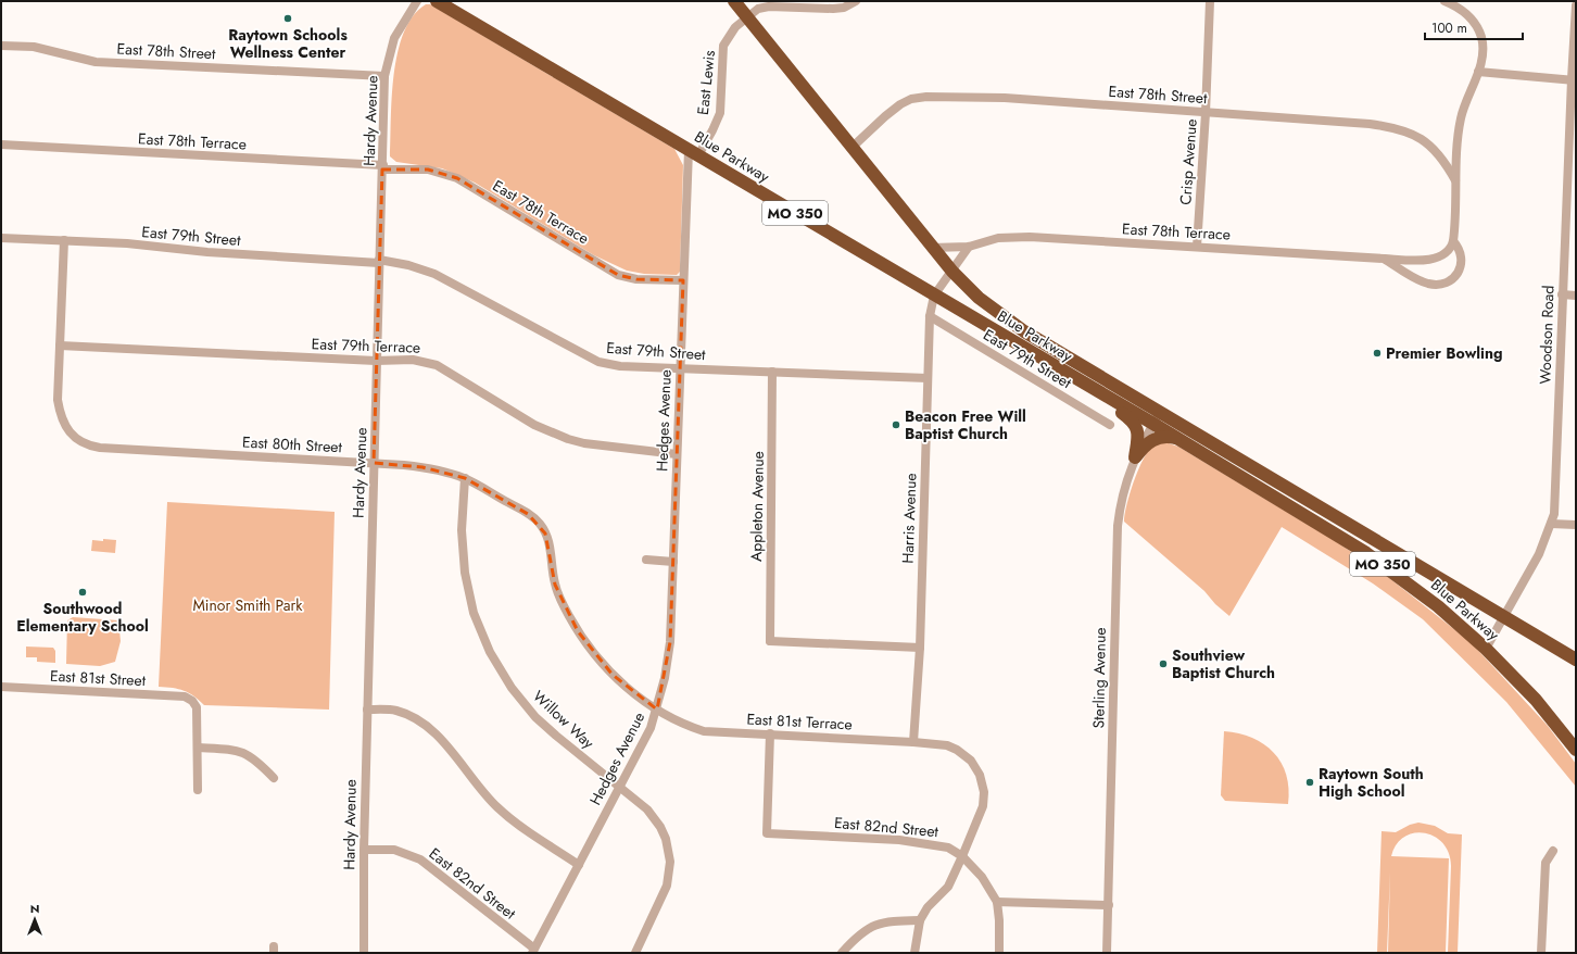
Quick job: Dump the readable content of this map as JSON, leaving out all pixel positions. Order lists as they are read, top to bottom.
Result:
{
  "streets": {
    "highway": ["Blue Parkway", "MO 350"],
    "street": [
      "East 78th Street",
      "East Lewis",
      "Hardy Avenue",
      "East 78th Terrace",
      "Crisp Avenue",
      "East 79th Street",
      "Woodson Road",
      "East 79th Terrace",
      "Hedges Avenue",
      "East 80th Street",
      "Appleton Avenue",
      "Harris Avenue",
      "East 81st Street",
      "Sterling Avenue",
      "Willow Way",
      "East 81st Terrace",
      "East 82nd Street"
    ]
  },
  "crossings": [
    ["East 78th Street", "Hardy Avenue"],
    ["East 78th Street", "Blue Parkway"],
    ["East 78th Street", "Crisp Avenue"],
    ["East Lewis", "Blue Parkway"],
    ["East Lewis", "Hedges Avenue"],
    ["Hardy Avenue", "East 78th Terrace"],
    ["Hardy Avenue", "East 79th Street"],
    ["Hardy Avenue", "East 79th Terrace"],
    ["Hardy Avenue", "East 80th Street"],
    ["Hardy Avenue", "East 82nd Street"],
    ["East 78th Terrace", "Blue Parkway"],
    ["East 78th Terrace", "Crisp Avenue"],
    ["East 78th Terrace", "Hedges Avenue"],
    ["Blue Parkway", "Woodson Road"],
    ["Blue Parkway", "Hedges Avenue"],
    ["Blue Parkway", "Harris Avenue"],
    ["Blue Parkway", "Sterling Avenue"],
    ["East 79th Street", "Hedges Avenue"],
    ["East 79th Street", "Appleton Avenue"],
    ["East 79th Street", "Harris Avenue"],
    ["East 79th Terrace", "Hedges Avenue"],
    ["East 79th Terrace", "East 80th Street"],
    ["Hedges Avenue", "East 80th Street"],
    ["Hedges Avenue", "Willow Way"],
    ["Hedges Avenue", "East 81st Terrace"],
    ["Hedges Avenue", "East 82nd Street"],
    ["East 80th Street", "Willow Way"],
    ["East 80th Street", "East 81st Terrace"],
    ["Appleton Avenue", "Harris Avenue"],
    ["Harris Avenue", "East 81st Terrace"],
    ["East 81st Terrace", "East 82nd Street"]
  ],
  "parks": ["Minor Smith Park"],
  "places": [
    "Raytown Schools Wellness Center",
    "Premier Bowling",
    "Beacon Free Will Baptist Church",
    "Southwood Elementary School",
    "Southview Baptist Church",
    "Raytown South High School"
  ],
  "scale_bar": "100 m",
  "north": "top"
}
